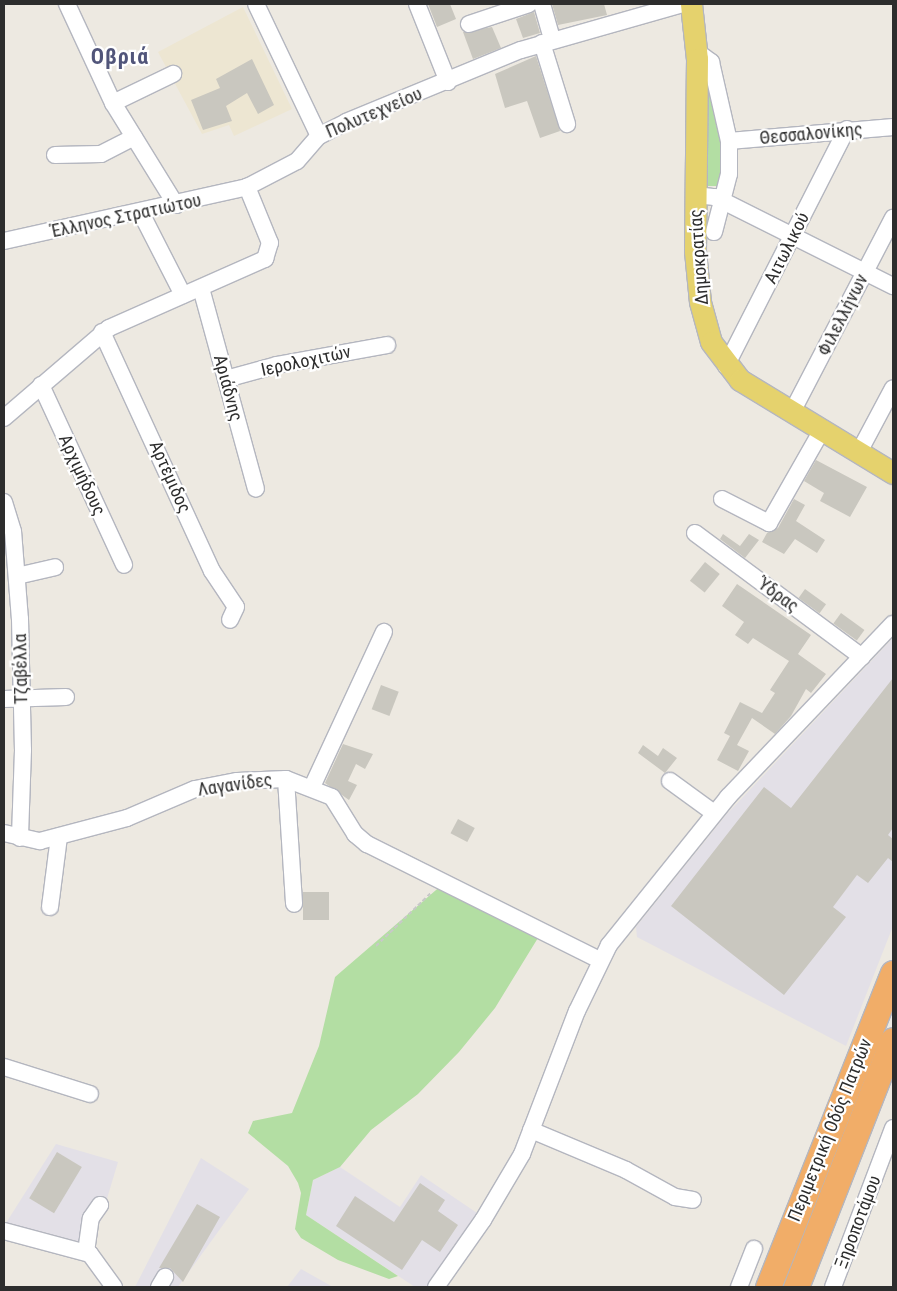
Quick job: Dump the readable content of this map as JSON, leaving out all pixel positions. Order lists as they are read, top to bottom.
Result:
{
  "streets": {
    "highway": ["Περιμετρική Οδός Πατρών"],
    "main road": ["Δημοκρατίας"],
    "street": [
      "Πολυτεχνείου",
      "Θεσσαλονίκης",
      "Έλληνος Στρατιώτου",
      "Αιτωλικού",
      "Φιλελλήνων",
      "Ιερολοχιτών",
      "Αριάδνης",
      "Αρχιμήδους",
      "Αρτέμιδος",
      "Ύδρας",
      "Τζαβέλλα",
      "Λαγανίδες",
      "Ξηροποτάμου"
    ]
  },
  "crossings": [
    ["Πολυτεχνείου", "Έλληνος Στρατιώτου"],
    ["Θεσσαλονίκης", "Αιτωλικού"],
    ["Αιτωλικού", "Δημοκρατίας"],
    ["Δημοκρατίας", "Φιλελλήνων"],
    ["Ιερολοχιτών", "Αριάδνης"],
    ["Τζαβέλλα", "Λαγανίδες"]
  ],
  "districts": ["Οβριά"]
}
